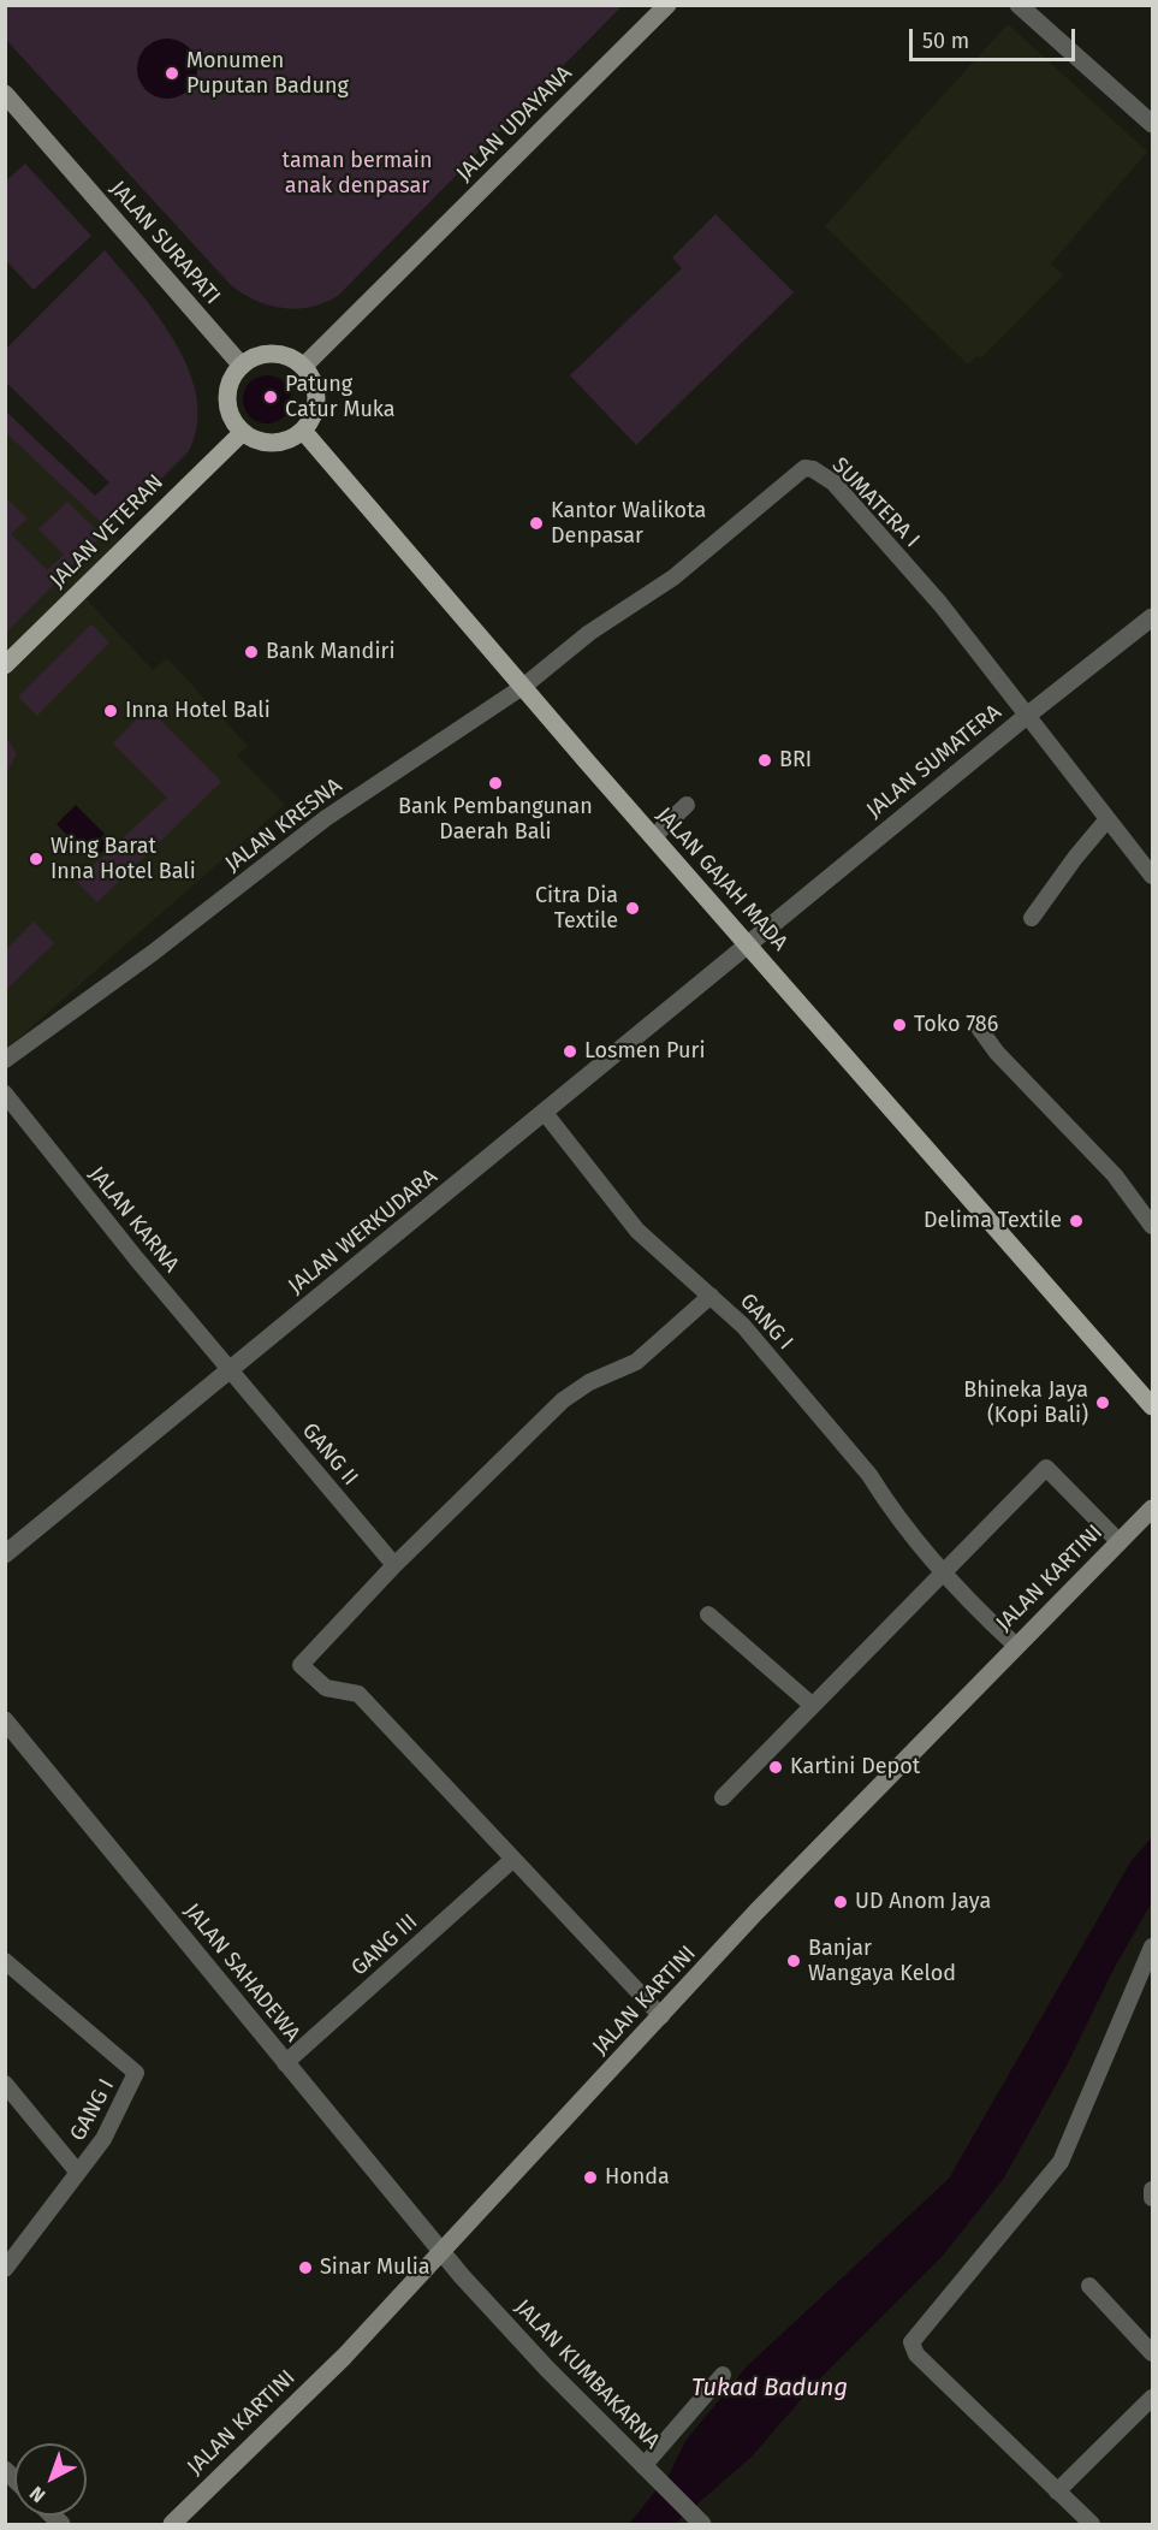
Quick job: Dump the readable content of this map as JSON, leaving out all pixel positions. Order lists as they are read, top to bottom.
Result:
{
  "streets": {
    "main road": [
      "JALAN UDAYANA",
      "JALAN SURAPATI",
      "JALAN VETERAN",
      "JALAN GAJAH MADA",
      "JALAN KARTINI"
    ],
    "street": [
      "SUMATERA I",
      "JALAN SUMATERA",
      "JALAN KRESNA",
      "JALAN KARNA",
      "JALAN WERKUDARA",
      "GANG I",
      "GANG II",
      "GANG III",
      "JALAN SAHADEWA",
      "JALAN KUMBAKARNA"
    ]
  },
  "crossings": [
    ["JALAN UDAYANA", "JALAN SURAPATI"],
    ["JALAN UDAYANA", "JALAN VETERAN"],
    ["JALAN UDAYANA", "JALAN GAJAH MADA"],
    ["JALAN SURAPATI", "JALAN VETERAN"],
    ["JALAN SURAPATI", "JALAN GAJAH MADA"],
    ["SUMATERA I", "JALAN SUMATERA"],
    ["SUMATERA I", "JALAN KRESNA"],
    ["SUMATERA I", "JALAN GAJAH MADA"],
    ["JALAN VETERAN", "JALAN GAJAH MADA"],
    ["JALAN SUMATERA", "JALAN GAJAH MADA"],
    ["JALAN SUMATERA", "JALAN WERKUDARA"],
    ["JALAN KRESNA", "JALAN GAJAH MADA"],
    ["JALAN GAJAH MADA", "JALAN WERKUDARA"],
    ["JALAN KARNA", "JALAN WERKUDARA"],
    ["JALAN KARNA", "GANG II"],
    ["JALAN WERKUDARA", "GANG I"],
    ["JALAN WERKUDARA", "GANG II"],
    ["GANG I", "JALAN KARTINI"],
    ["JALAN KARTINI", "JALAN SAHADEWA"],
    ["JALAN KARTINI", "JALAN KUMBAKARNA"],
    ["GANG III", "JALAN SAHADEWA"],
    ["JALAN SAHADEWA", "JALAN KUMBAKARNA"]
  ],
  "water": ["Tukad Badung"],
  "parks": ["taman bermain anak denpasar"],
  "places": [
    "Monumen Puputan Badung",
    "Patung Catur Muka",
    "Kantor Walikota Denpasar",
    "Bank Mandiri",
    "Inna Hotel Bali",
    "BRI",
    "Bank Pembangunan Daerah Bali",
    "Wing Barat Inna Hotel Bali",
    "Citra Dia Textile",
    "Toko 786",
    "Losmen Puri",
    "Delima Textile",
    "Bhineka Jaya (Kopi Bali)",
    "Kartini Depot",
    "UD Anom Jaya",
    "Banjar Wangaya Kelod",
    "Honda",
    "Sinar Mulia"
  ],
  "scale_bar": "50 m",
  "north": "bottom left"
}
